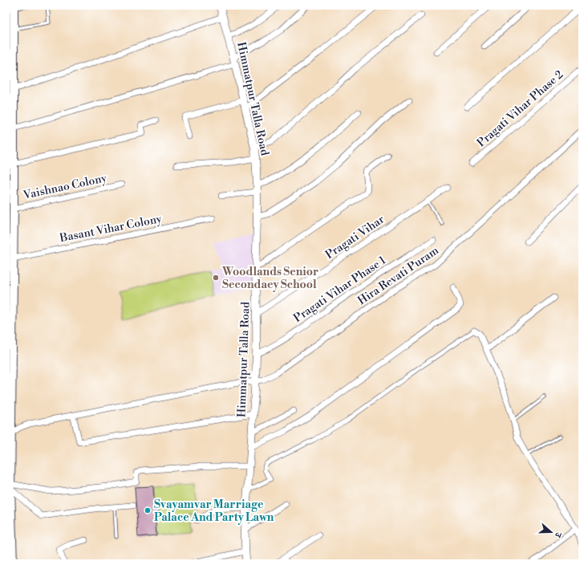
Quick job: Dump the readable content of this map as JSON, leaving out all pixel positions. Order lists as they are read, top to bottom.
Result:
{
  "streets": {
    "street": [
      "Himmatpur Talla Road",
      "Pragati Vihar Phase 2",
      "Vaishnao Colony",
      "Basant Vihar Colony",
      "Pragati Vihar",
      "Hira Revati Puram",
      "Pragati Vihar Phase 1"
    ]
  },
  "crossings": [
    ["Himmatpur Talla Road", "Pragati Vihar"],
    ["Himmatpur Talla Road", "Hira Revati Puram"],
    ["Himmatpur Talla Road", "Pragati Vihar Phase 1"]
  ],
  "places": ["Woodlands Senior Secondaey School", "Svayamvar Marriage Palace And Party Lawn"],
  "north": "right"
}
